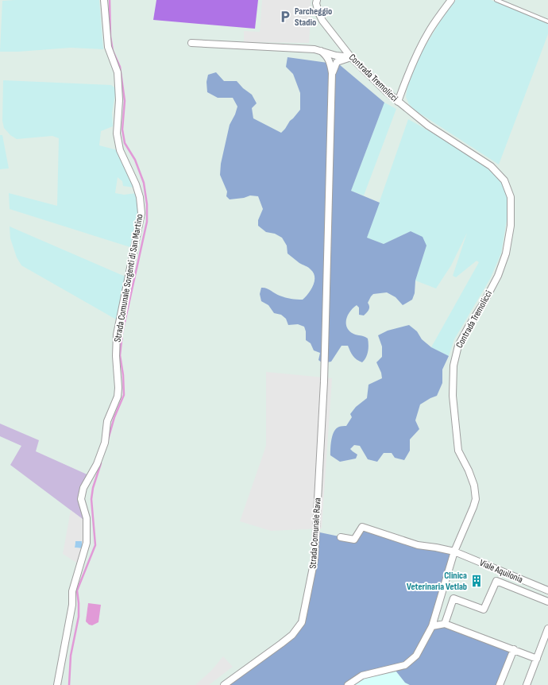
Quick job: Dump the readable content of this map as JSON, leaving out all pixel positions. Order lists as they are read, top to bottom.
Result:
{
  "streets": {
    "street": [
      "Contrada Tremolicci",
      "Strada Comunale Sorgenti di San Martino",
      "Strada Comunale Rava",
      "Viale Aquilonia"
    ]
  },
  "crossings": [
    ["Contrada Tremolicci", "Viale Aquilonia"]
  ],
  "places": {
    "parking": ["Parcheggio Stadio"],
    "building": ["Clinica Veterinaria Vetlab"]
  }
}
